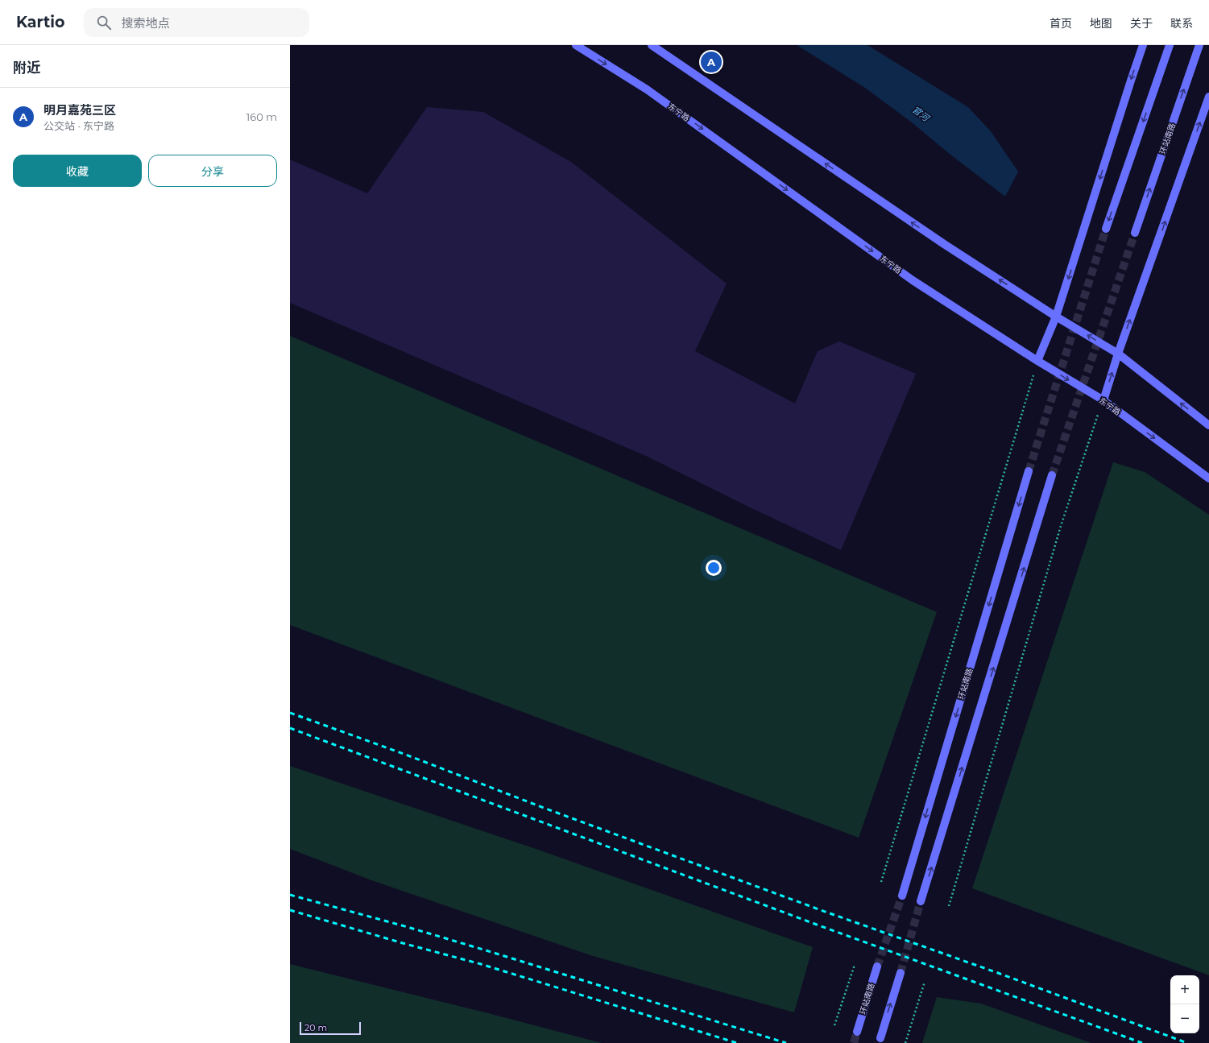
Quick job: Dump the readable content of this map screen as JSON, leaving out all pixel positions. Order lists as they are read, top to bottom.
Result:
{
  "streets": {
    "main road": ["东宁路", "环站南路"]
  },
  "water": ["官河"],
  "scale_bar": "20 m",
  "page": {
    "header": "Kartio",
    "search": "搜索地点",
    "nav": [
      "首页",
      "地图",
      "关于",
      "联系"
    ],
    "heading": "附近",
    "pins": "A",
    "list": [
      {
        "mark": "A",
        "name": "明月嘉苑三区",
        "note": "公交站 · 东宁路",
        "value": "160 m"
      }
    ],
    "buttons": ["收藏", "分享"],
    "map_buttons": ["+", "−"],
    "scale": "20 m"
  }
}
